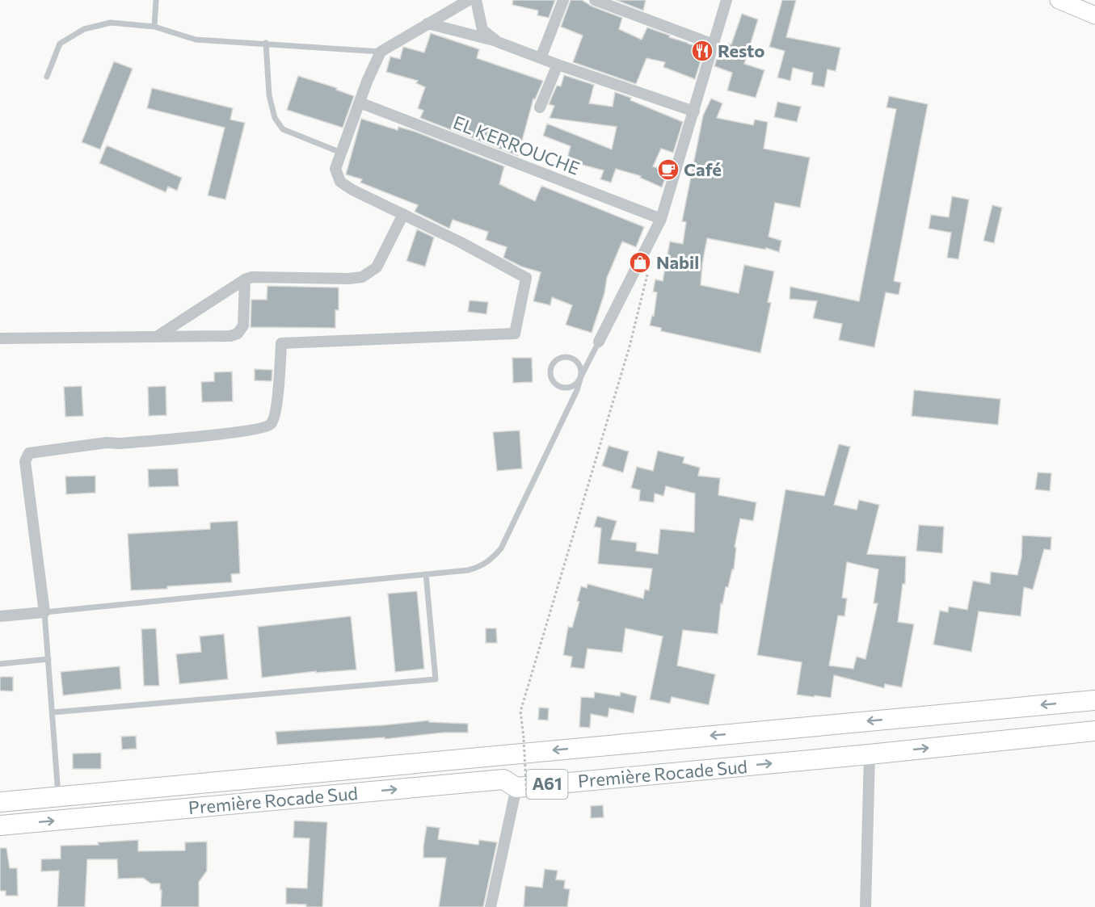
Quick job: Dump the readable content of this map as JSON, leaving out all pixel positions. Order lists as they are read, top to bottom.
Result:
{
  "streets": {
    "highway": ["Première Rocade Sud", "A61"],
    "street": ["EL KERROUCHE"]
  },
  "places": {
    "restaurant": ["Resto"],
    "cafe": ["Café"],
    "shop": ["Nabil"]
  }
}
